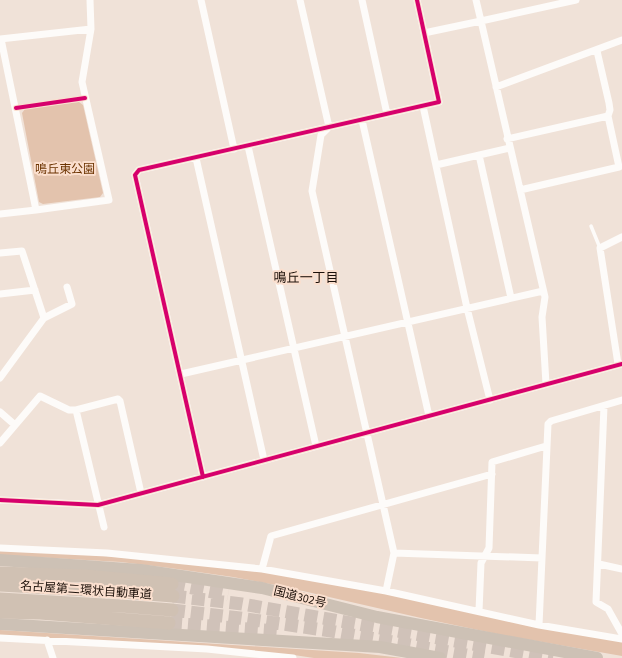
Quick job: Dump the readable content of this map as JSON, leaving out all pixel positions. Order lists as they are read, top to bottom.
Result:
{
  "streets": {
    "highway": ["名古屋第二環状自動車道", "国道302号"]
  },
  "districts": ["鳴丘一丁目"],
  "parks": ["鳴丘東公園"]
}
